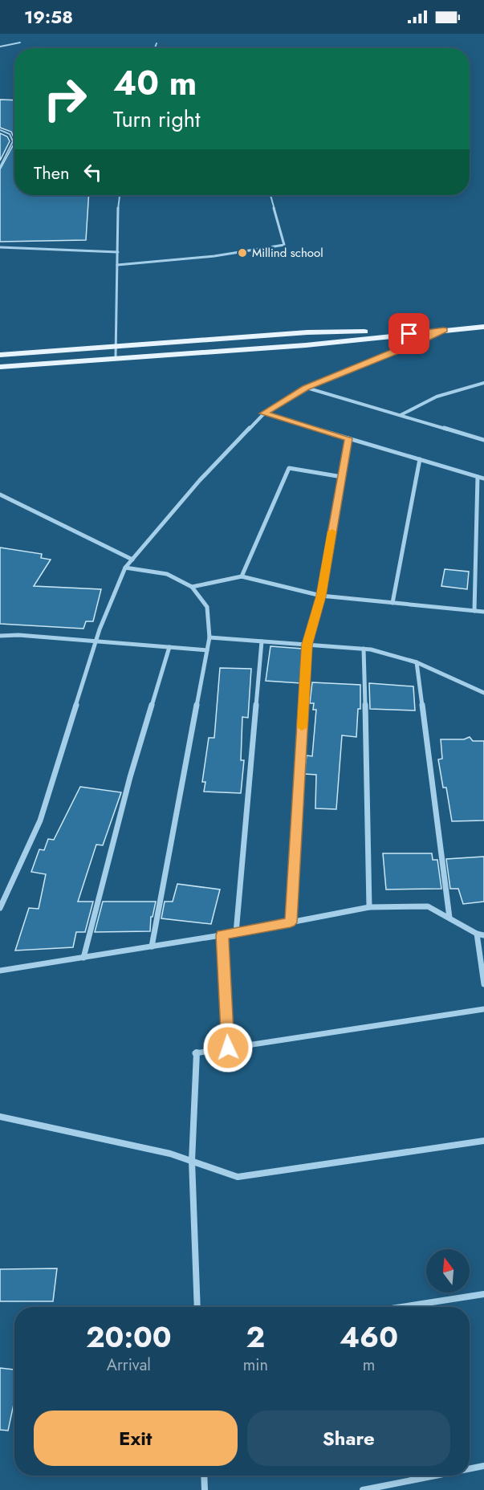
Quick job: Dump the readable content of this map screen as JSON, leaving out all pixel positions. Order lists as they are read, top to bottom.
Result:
{
  "places": ["Millind school"],
  "north": "top",
  "page": {
    "status": "19:58",
    "turn": ["40 m", "Turn right"],
    "then": "Then",
    "eta": [
      "20:00",
      "Arrival",
      "2",
      "min",
      "460",
      "m"
    ],
    "buttons": ["Exit", "Share"]
  }
}
